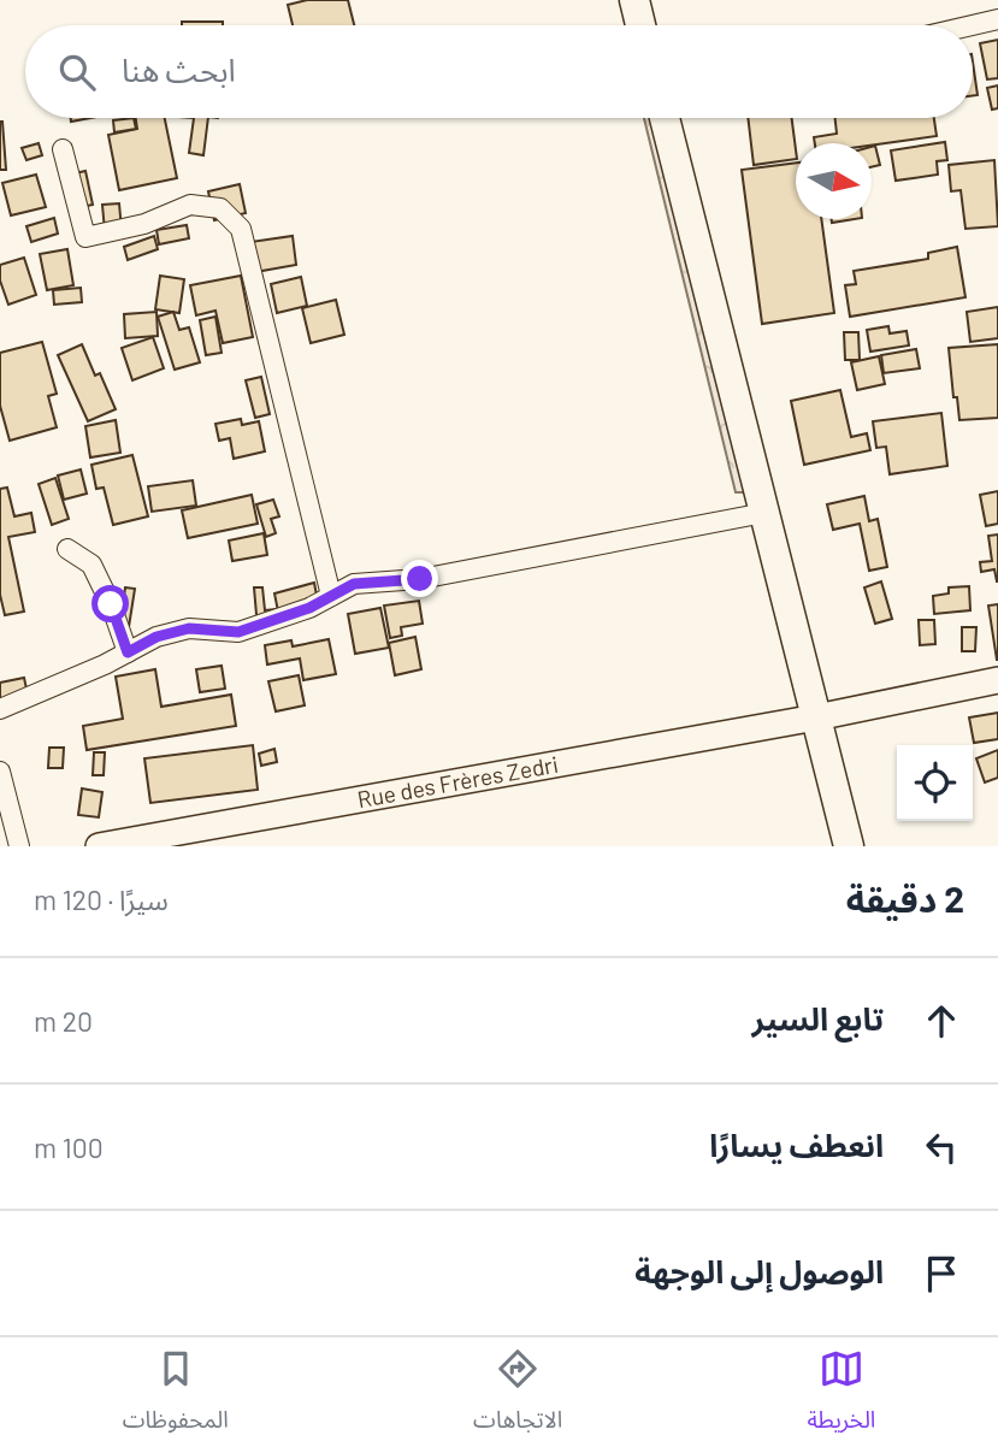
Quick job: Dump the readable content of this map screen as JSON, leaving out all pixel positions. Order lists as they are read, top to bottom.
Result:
{
  "streets": {
    "main road": ["Rue des Frères Zedri"]
  },
  "north": "right",
  "page": {
    "search": "ابحث هنا",
    "heading": ["2 دقيقة", "سيرًا · 120 m"],
    "list": [
      ["تابع السير", "20 m"],
      ["انعطف يسارًا", "100 m"],
      "الوصول إلى الوجهة"
    ],
    "nav": ["الخريطة", "الاتجاهات", "المحفوظات"]
  }
}
